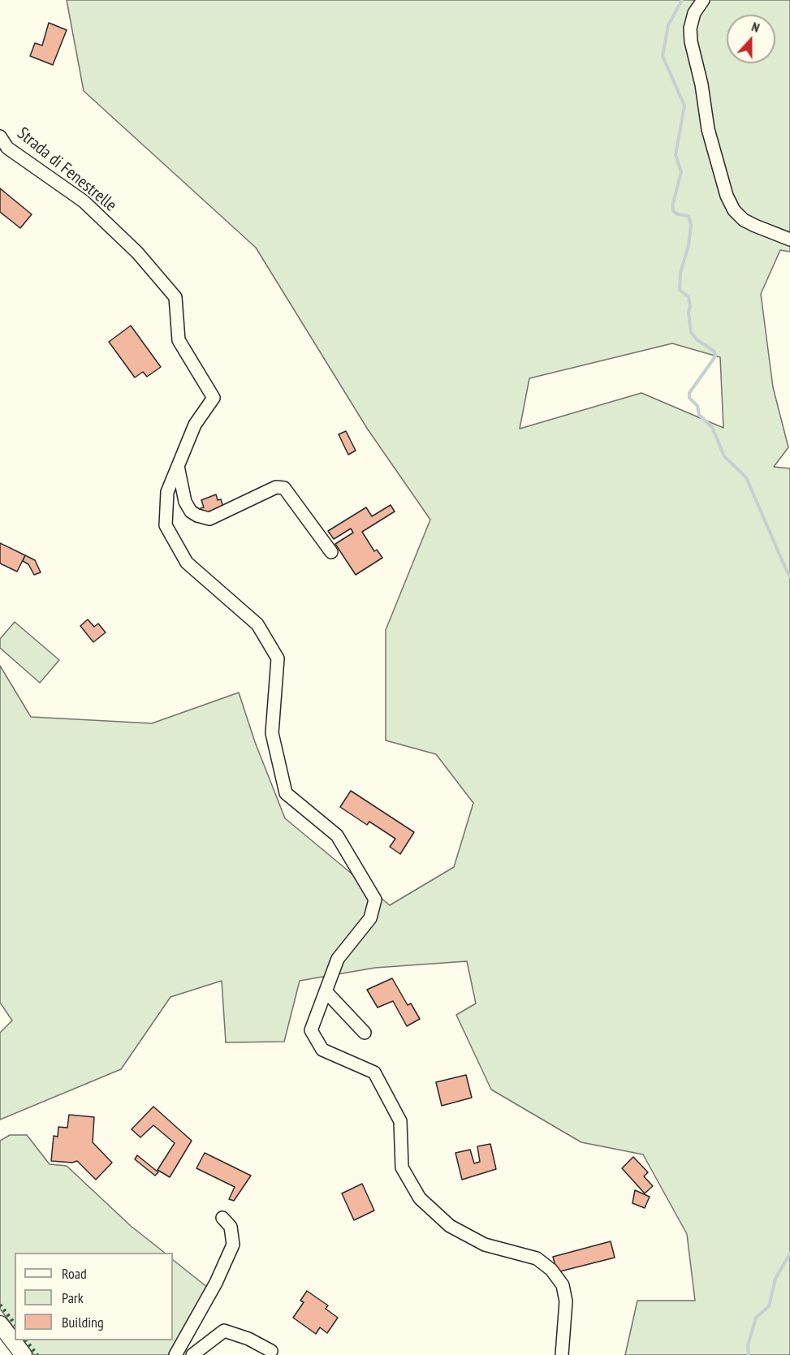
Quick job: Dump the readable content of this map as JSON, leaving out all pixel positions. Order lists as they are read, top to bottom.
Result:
{
  "streets": {
    "street": ["Strada di Fenestrelle"]
  },
  "legend": ["Road", "Park", "Building"],
  "north": "top"
}
